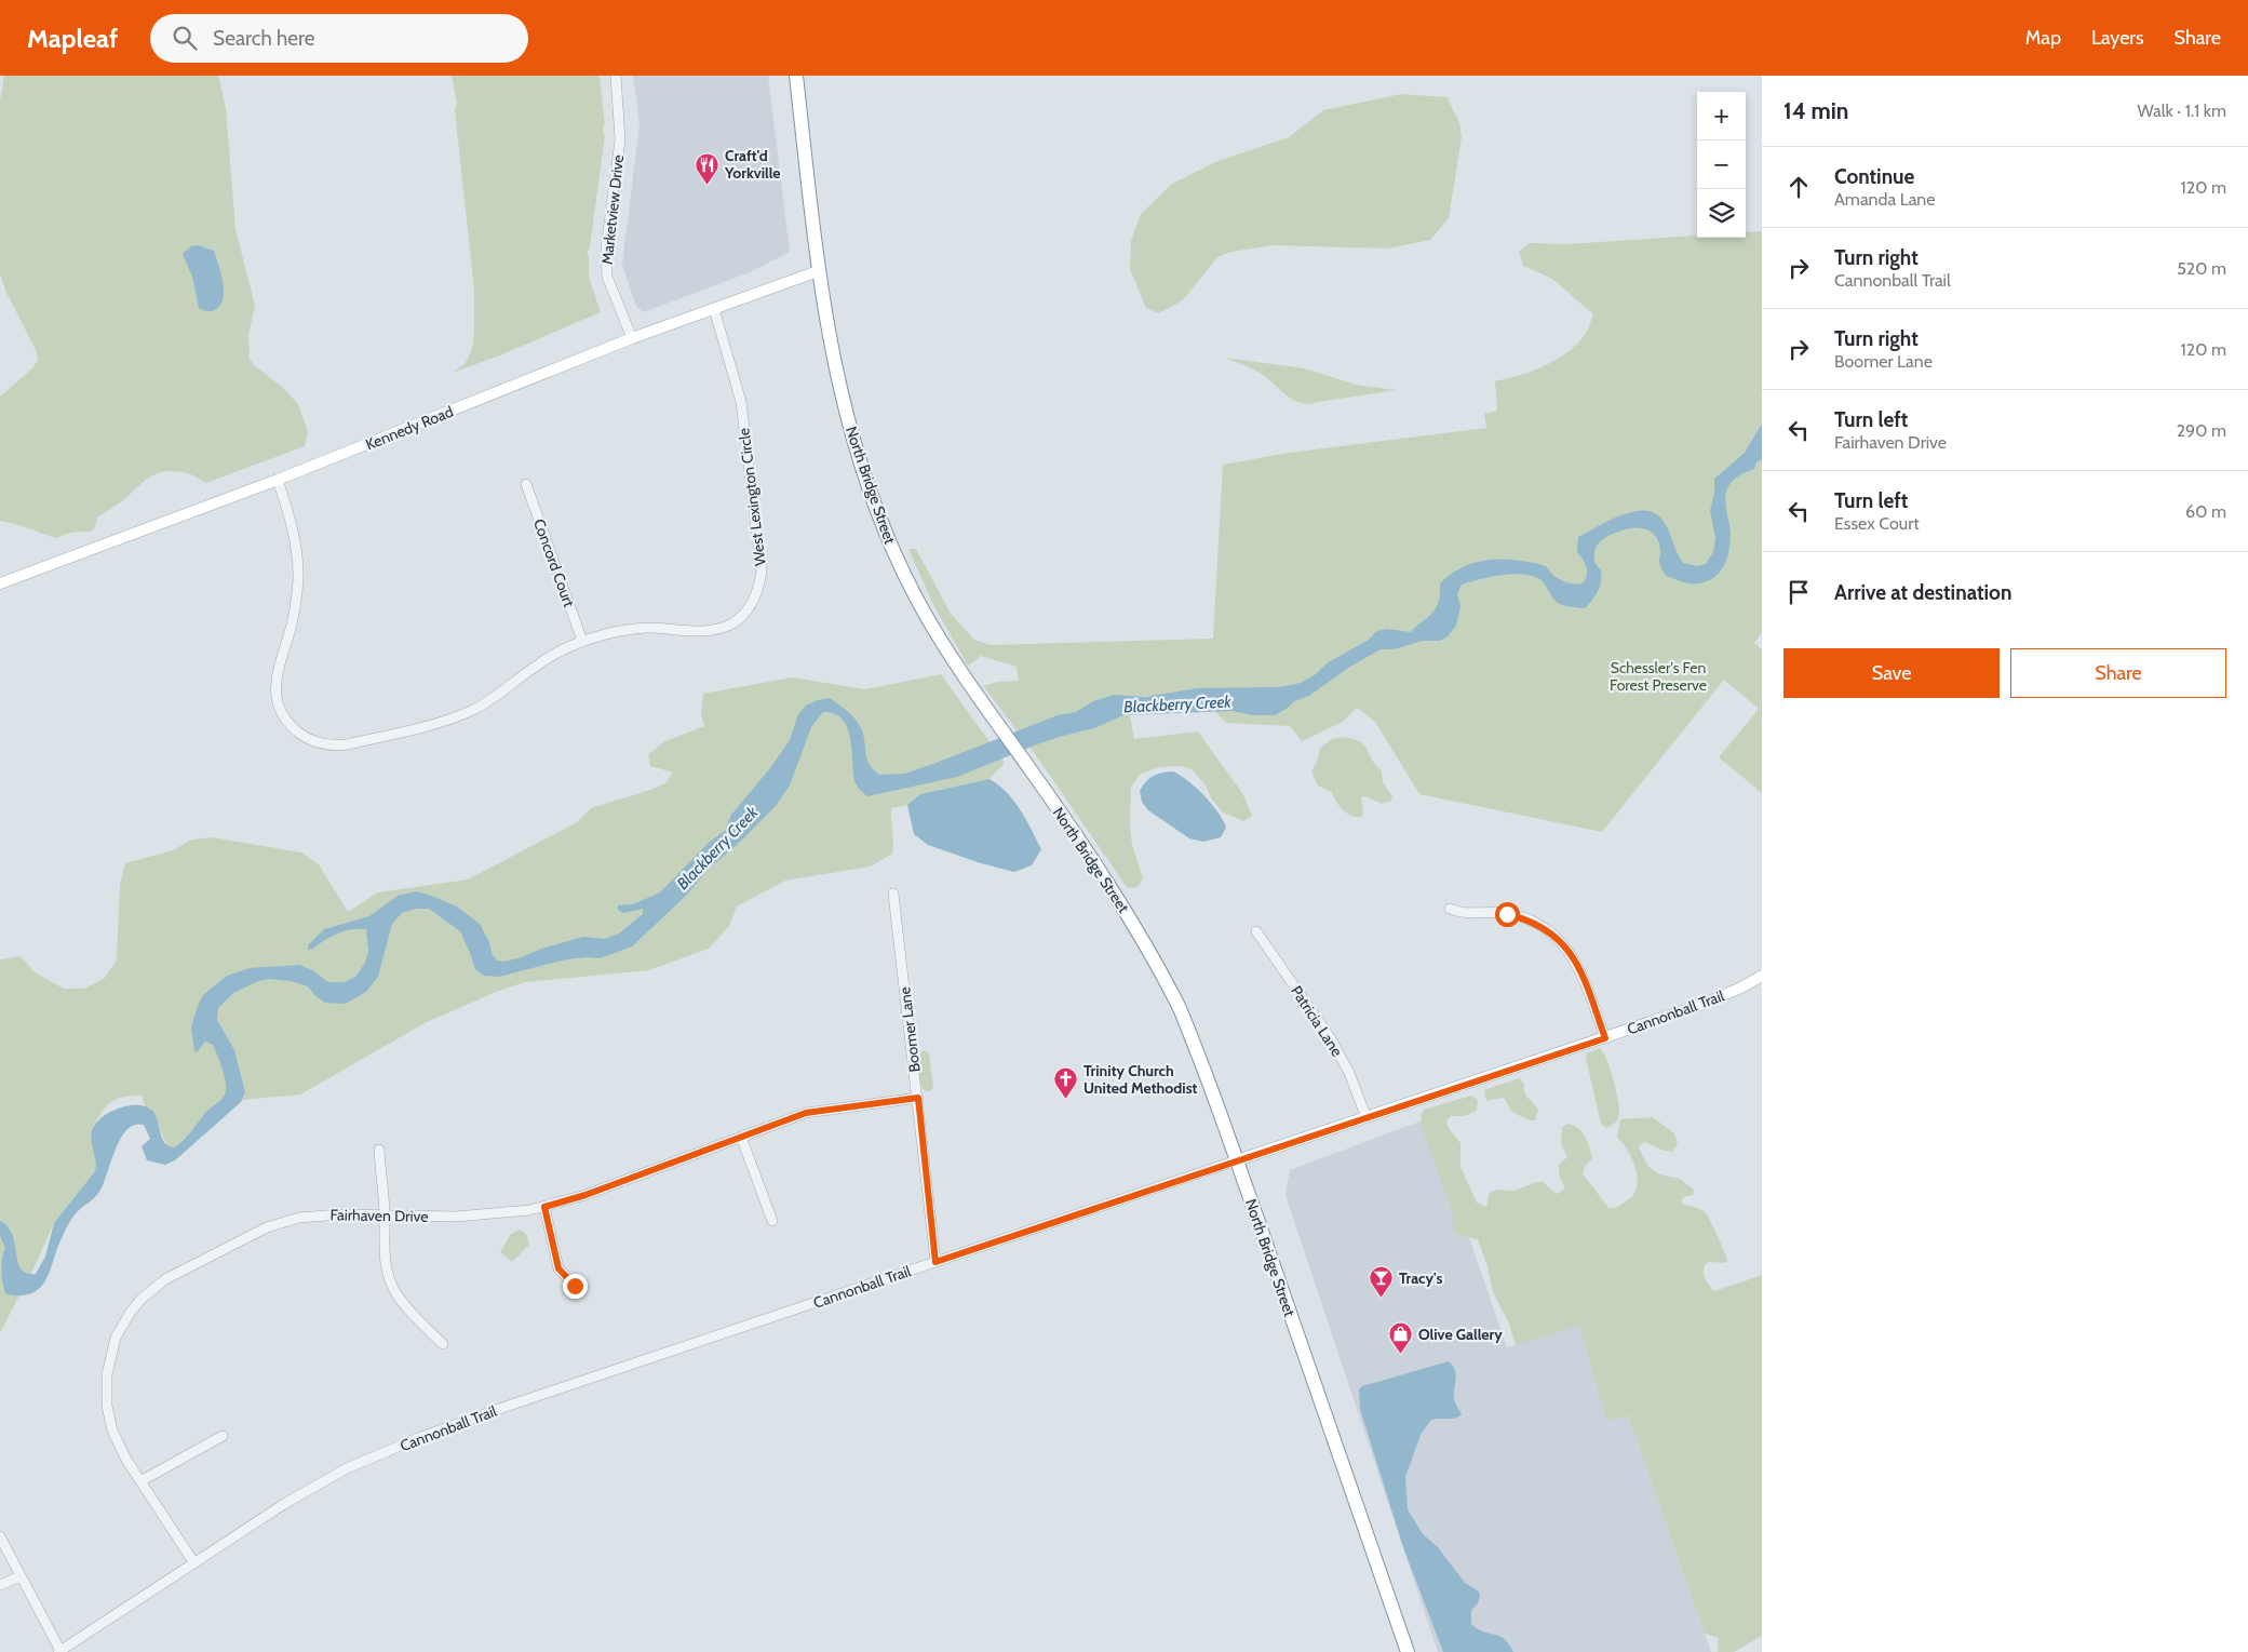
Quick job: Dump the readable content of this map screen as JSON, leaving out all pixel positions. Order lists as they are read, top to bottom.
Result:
{
  "streets": {
    "highway": ["North Bridge Street"],
    "main road": ["Kennedy Road", "Cannonball Trail"],
    "street": [
      "Marketview Drive",
      "West Lexington Circle",
      "Concord Court",
      "Patricia Lane",
      "Boomer Lane",
      "Fairhaven Drive"
    ]
  },
  "crossings": [
    ["Marketview Drive", "Kennedy Road"],
    ["Kennedy Road", "North Bridge Street"],
    ["Kennedy Road", "West Lexington Circle"],
    ["North Bridge Street", "Cannonball Trail"],
    ["West Lexington Circle", "Concord Court"],
    ["Cannonball Trail", "Patricia Lane"],
    ["Cannonball Trail", "Boomer Lane"],
    ["Cannonball Trail", "Fairhaven Drive"],
    ["Boomer Lane", "Fairhaven Drive"]
  ],
  "water": ["Blackberry Creek"],
  "parks": ["Schessler's Fen Forest Preserve"],
  "places": {
    "restaurant": ["Craft'd Yorkville"],
    "church": ["Trinity Church United Methodist"],
    "bar": ["Tracy's"],
    "shop": ["Olive Gallery"]
  },
  "page": {
    "header": "Mapleaf",
    "search": "Search here",
    "nav": ["Map", "Layers", "Share"],
    "heading": ["14 min", "Walk · 1.1 km"],
    "map_buttons": ["+", "−"],
    "list": [
      ["Continue", "Amanda Lane", "120 m"],
      ["Turn right", "Cannonball Trail", "520 m"],
      ["Turn right", "Boomer Lane", "120 m"],
      ["Turn left", "Fairhaven Drive", "290 m"],
      ["Turn left", "Essex Court", "60 m"],
      "Arrive at destination"
    ],
    "buttons": ["Save", "Share"]
  }
}
